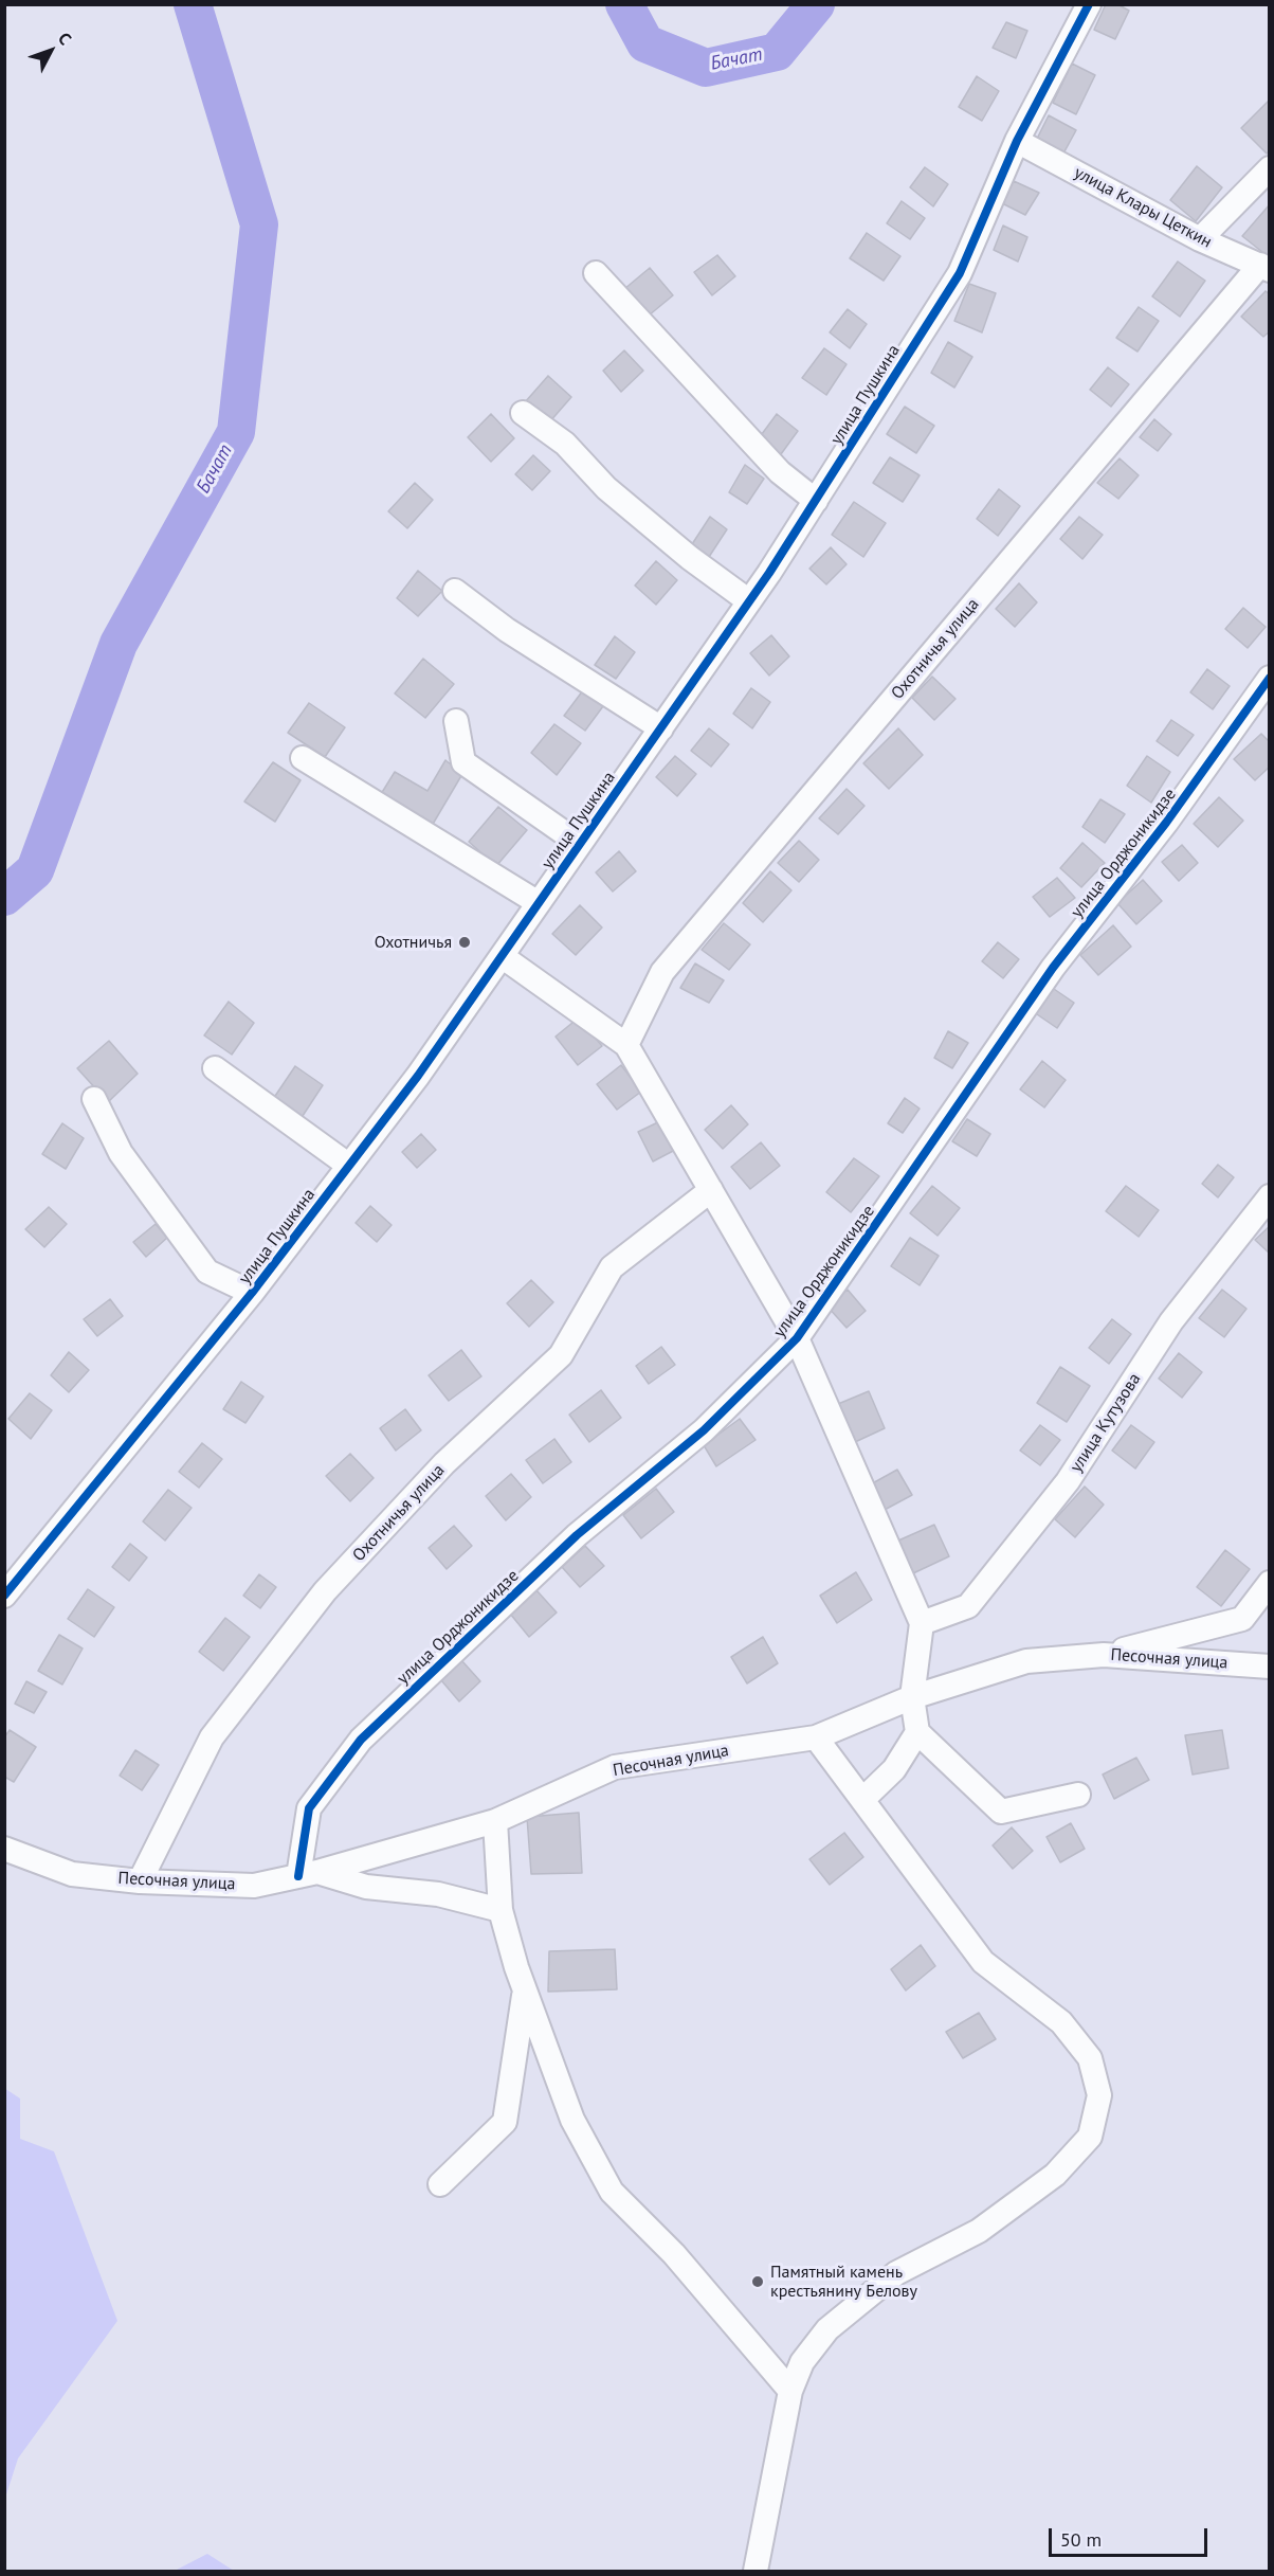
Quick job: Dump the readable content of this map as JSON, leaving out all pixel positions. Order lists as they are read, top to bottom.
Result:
{
  "streets": {
    "street": [
      "улица Клары Цеткин",
      "улица Пушкина",
      "Охотничья улица",
      "улица Орджоникидзе",
      "улица Кутузова",
      "Песочная улица"
    ]
  },
  "crossings": [
    ["улица Клары Цеткин", "улица Пушкина"],
    ["улица Клары Цеткин", "Охотничья улица"],
    ["Охотничья улица", "Песочная улица"],
    ["улица Орджоникидзе", "Песочная улица"]
  ],
  "water": ["Бачат"],
  "places": ["Охотничья", "Памятный камень крестьянину Белову"],
  "scale_bar": "50 m",
  "north": "top right"
}
